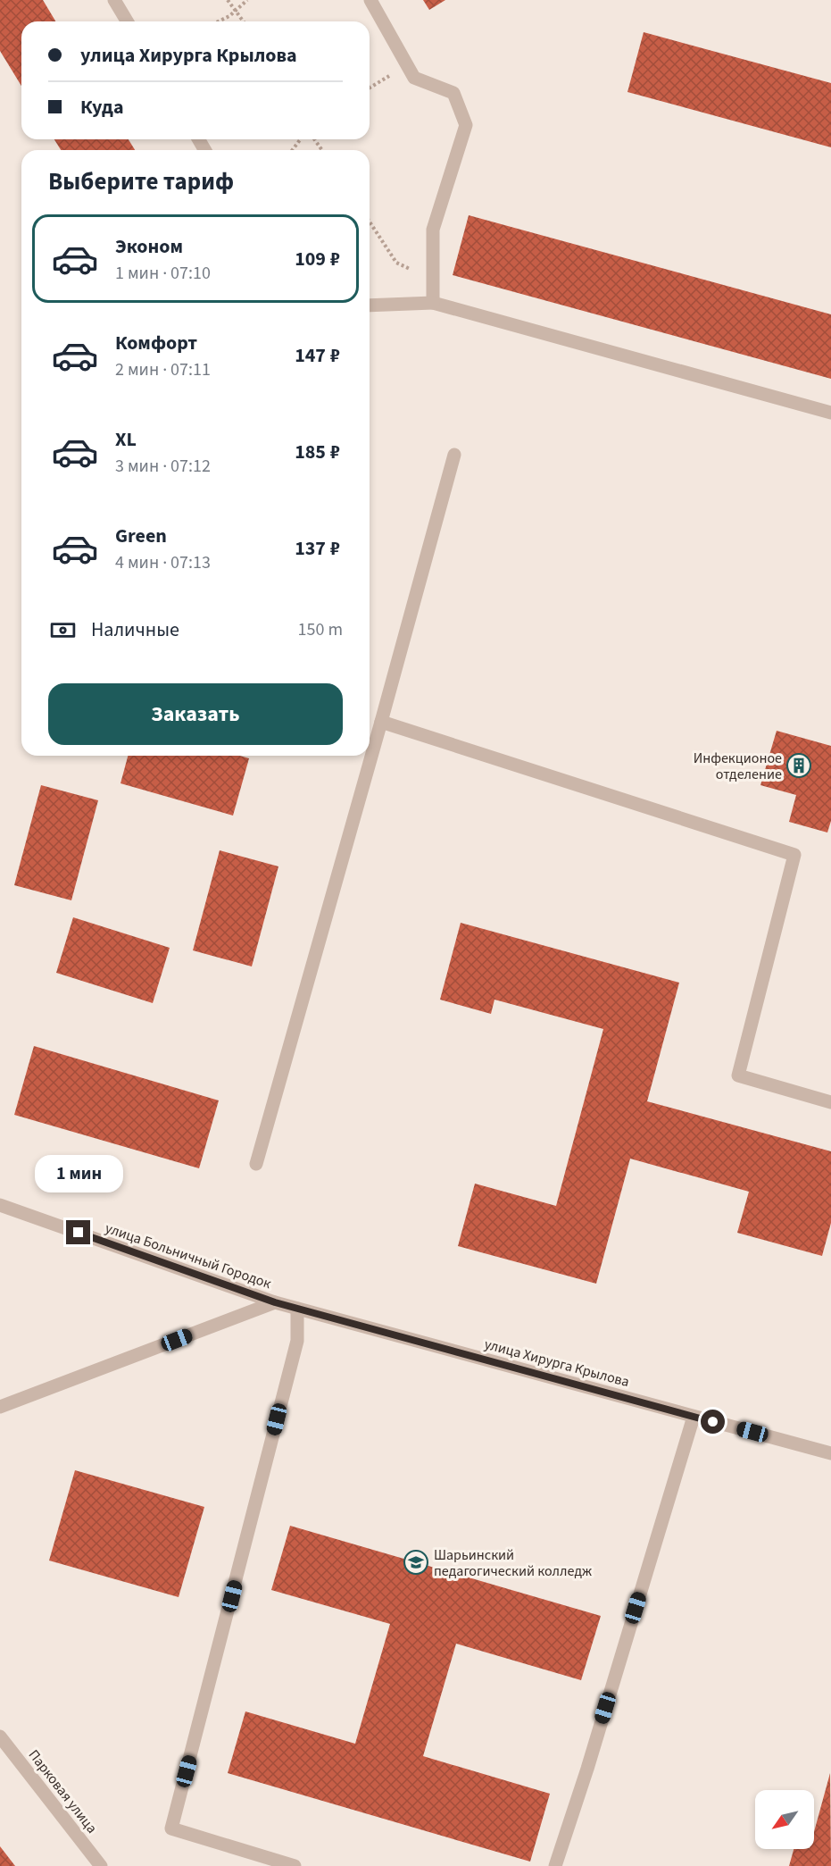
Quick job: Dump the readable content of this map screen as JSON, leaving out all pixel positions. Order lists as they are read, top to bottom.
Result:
{
  "streets": {
    "street": ["улица Больничный Городок", "улица Хирурга Крылова", "Парковая улица"]
  },
  "crossings": [
    ["улица Больничный Городок", "улица Хирурга Крылова"]
  ],
  "places": {
    "building": ["Инфекционое отделение"],
    "school or university": ["Шарьинский педагогический колледж"]
  },
  "north": "bottom left",
  "page": {
    "banner": ["улица Хирурга Крылова", "Куда"],
    "heading": "Выберите тариф",
    "list": [
      {
        "name": "Эконом",
        "note": "1 мин · 07:10",
        "value": "109 ₽"
      },
      {
        "name": "Комфорт",
        "note": "2 мин · 07:11",
        "value": "147 ₽"
      },
      {
        "name": "XL",
        "note": "3 мин · 07:12",
        "value": "185 ₽"
      },
      {
        "name": "Green",
        "note": "4 мин · 07:13",
        "value": "137 ₽"
      }
    ],
    "pay": ["Наличные", "150 m"],
    "buttons": "Заказать",
    "bubble": "1 мин"
  }
}
